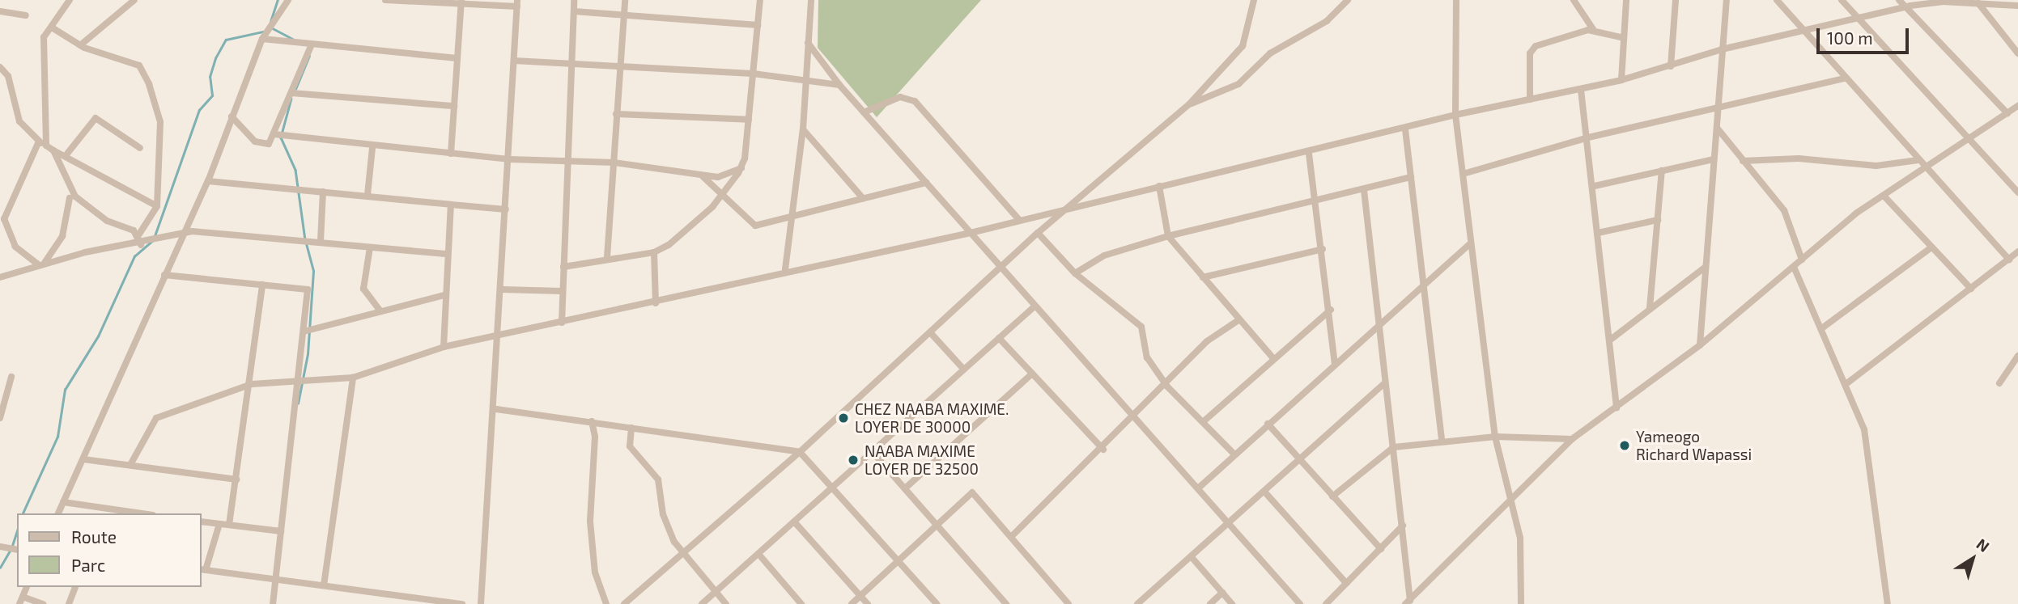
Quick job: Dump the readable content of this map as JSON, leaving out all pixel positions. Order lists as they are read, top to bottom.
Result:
{
  "places": ["CHEZ NAABA MAXIME. LOYER DE 30000", "Yameogo Richard Wapassi", "NAABA MAXIME LOYER DE 32500"],
  "legend": ["Route", "Parc"],
  "scale_bar": "100 m",
  "north": "top right"
}
